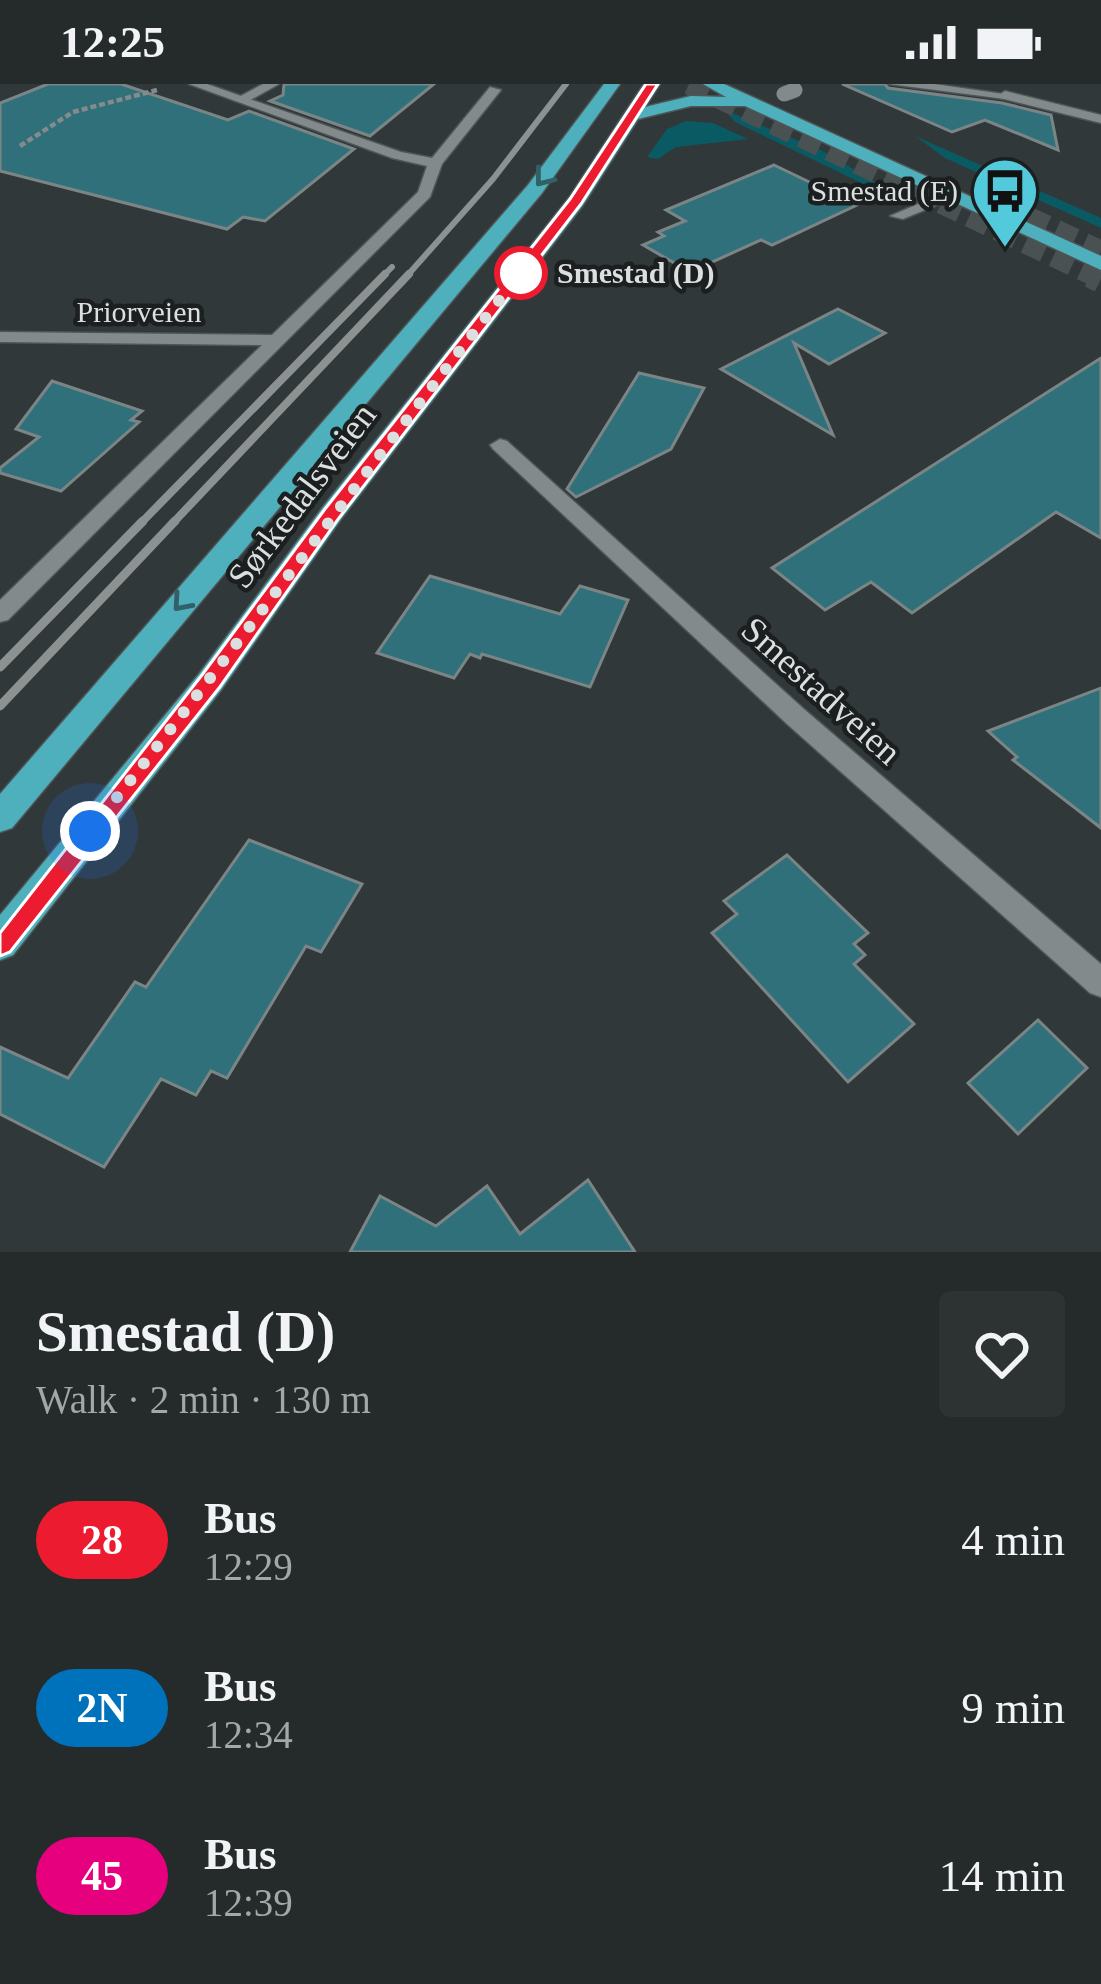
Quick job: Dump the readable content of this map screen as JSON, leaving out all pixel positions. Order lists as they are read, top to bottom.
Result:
{
  "streets": {
    "main road": ["Sørkedalsveien"],
    "street": ["Priorveien", "Smestadveien"]
  },
  "places": {
    "bus stop": ["Smestad (E)"],
    "other": ["Smestad (D)"]
  },
  "lines": ["bus line 28"],
  "page": {
    "status": "12:25",
    "heading": ["Smestad (D)", "Walk · 2 min · 130 m"],
    "list": [
      {
        "mark": "28",
        "name": "Bus",
        "note": "12:29",
        "value": "4 min"
      },
      {
        "mark": "2N",
        "name": "Bus",
        "note": "12:34",
        "value": "9 min"
      },
      {
        "mark": "45",
        "name": "Bus",
        "note": "12:39",
        "value": "14 min"
      }
    ]
  }
}
